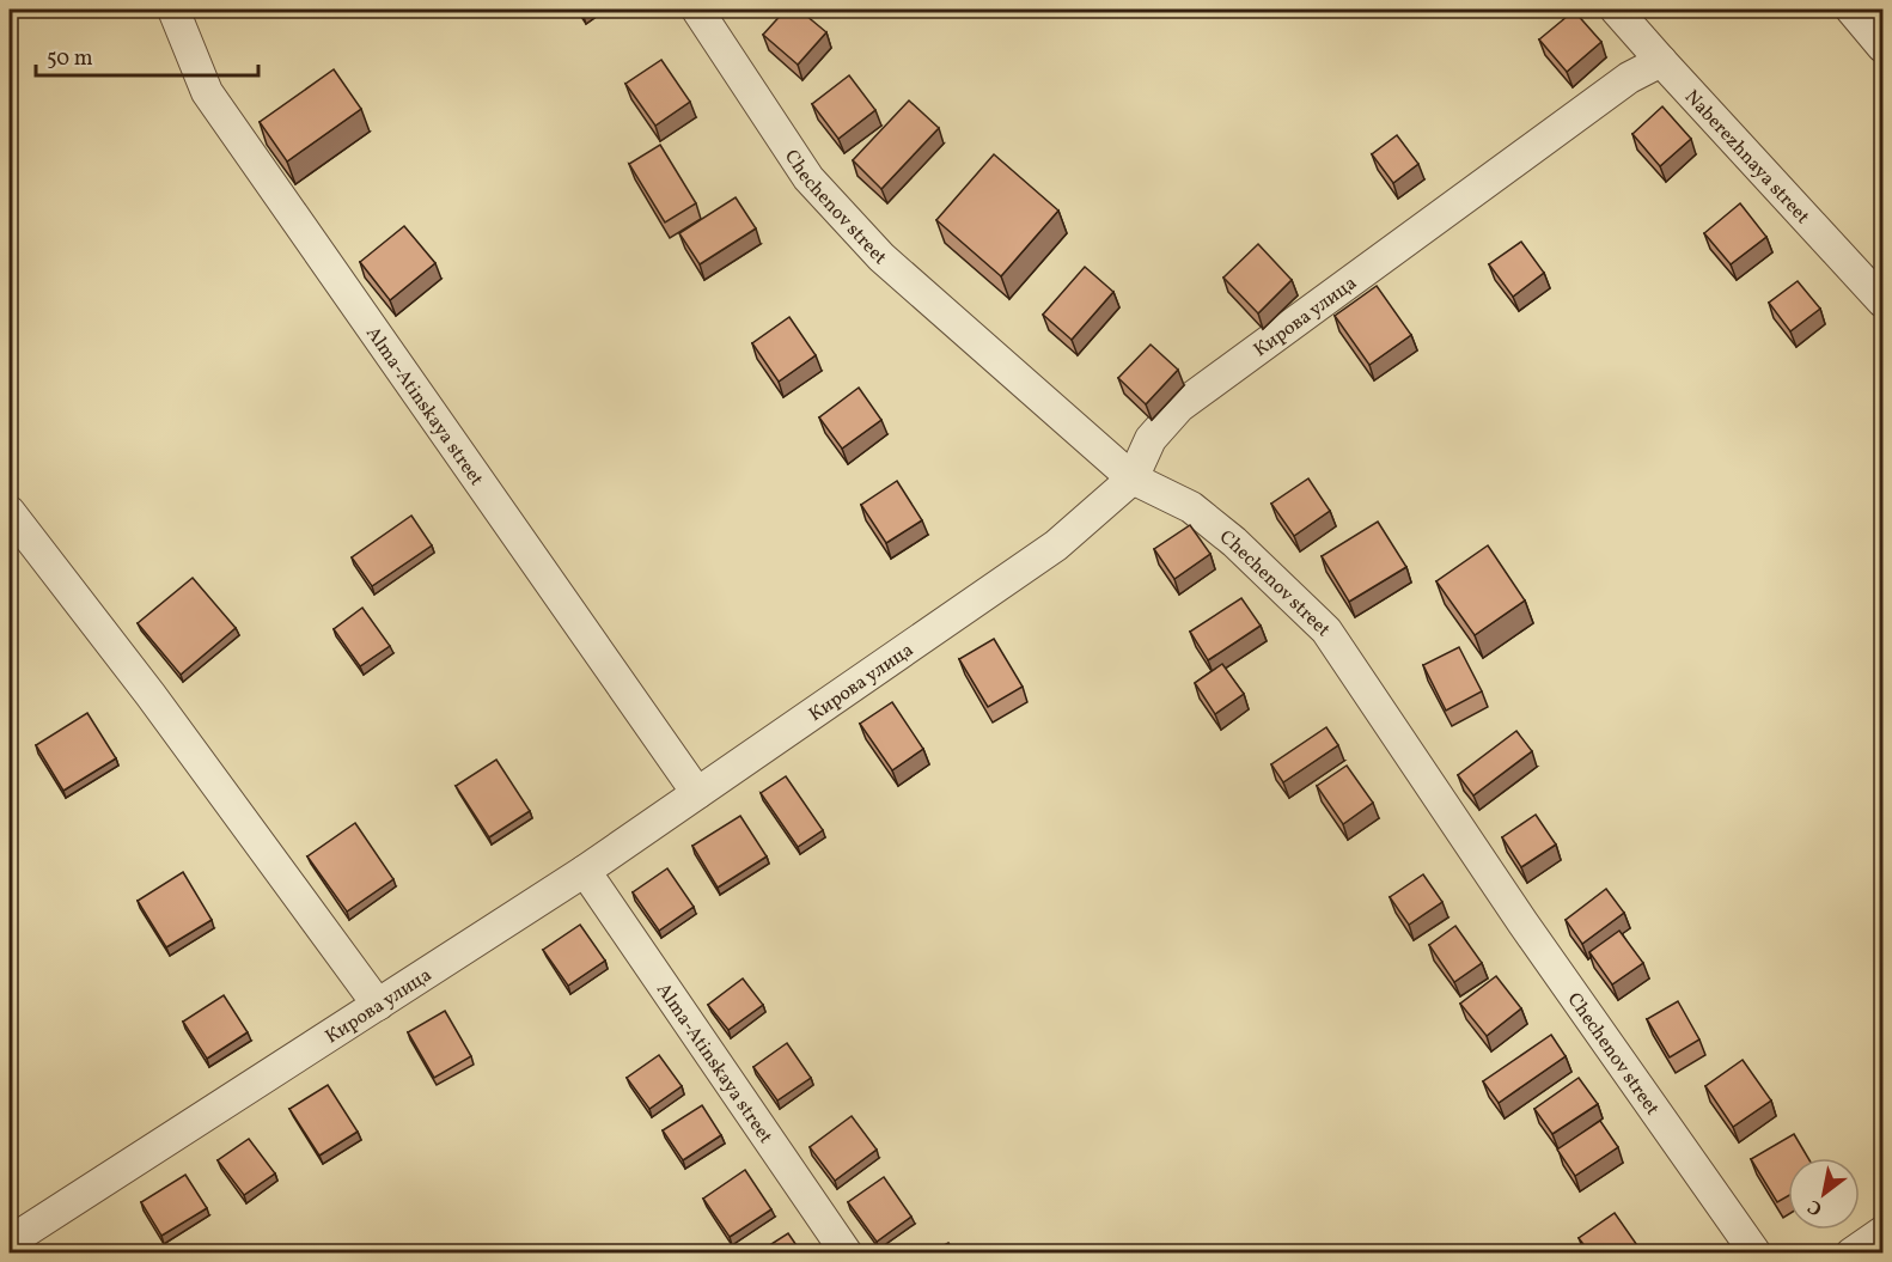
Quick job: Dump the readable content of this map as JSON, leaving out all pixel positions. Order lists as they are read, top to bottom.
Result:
{
  "streets": {
    "street": [
      "Naberezhnaya street",
      "Chechenov street",
      "Кирова улица",
      "Alma-Atinskaya street"
    ]
  },
  "crossings": [
    ["Naberezhnaya street", "Кирова улица"],
    ["Chechenov street", "Кирова улица"],
    ["Кирова улица", "Alma-Atinskaya street"]
  ],
  "scale_bar": "50 m",
  "north": "bottom left"
}
